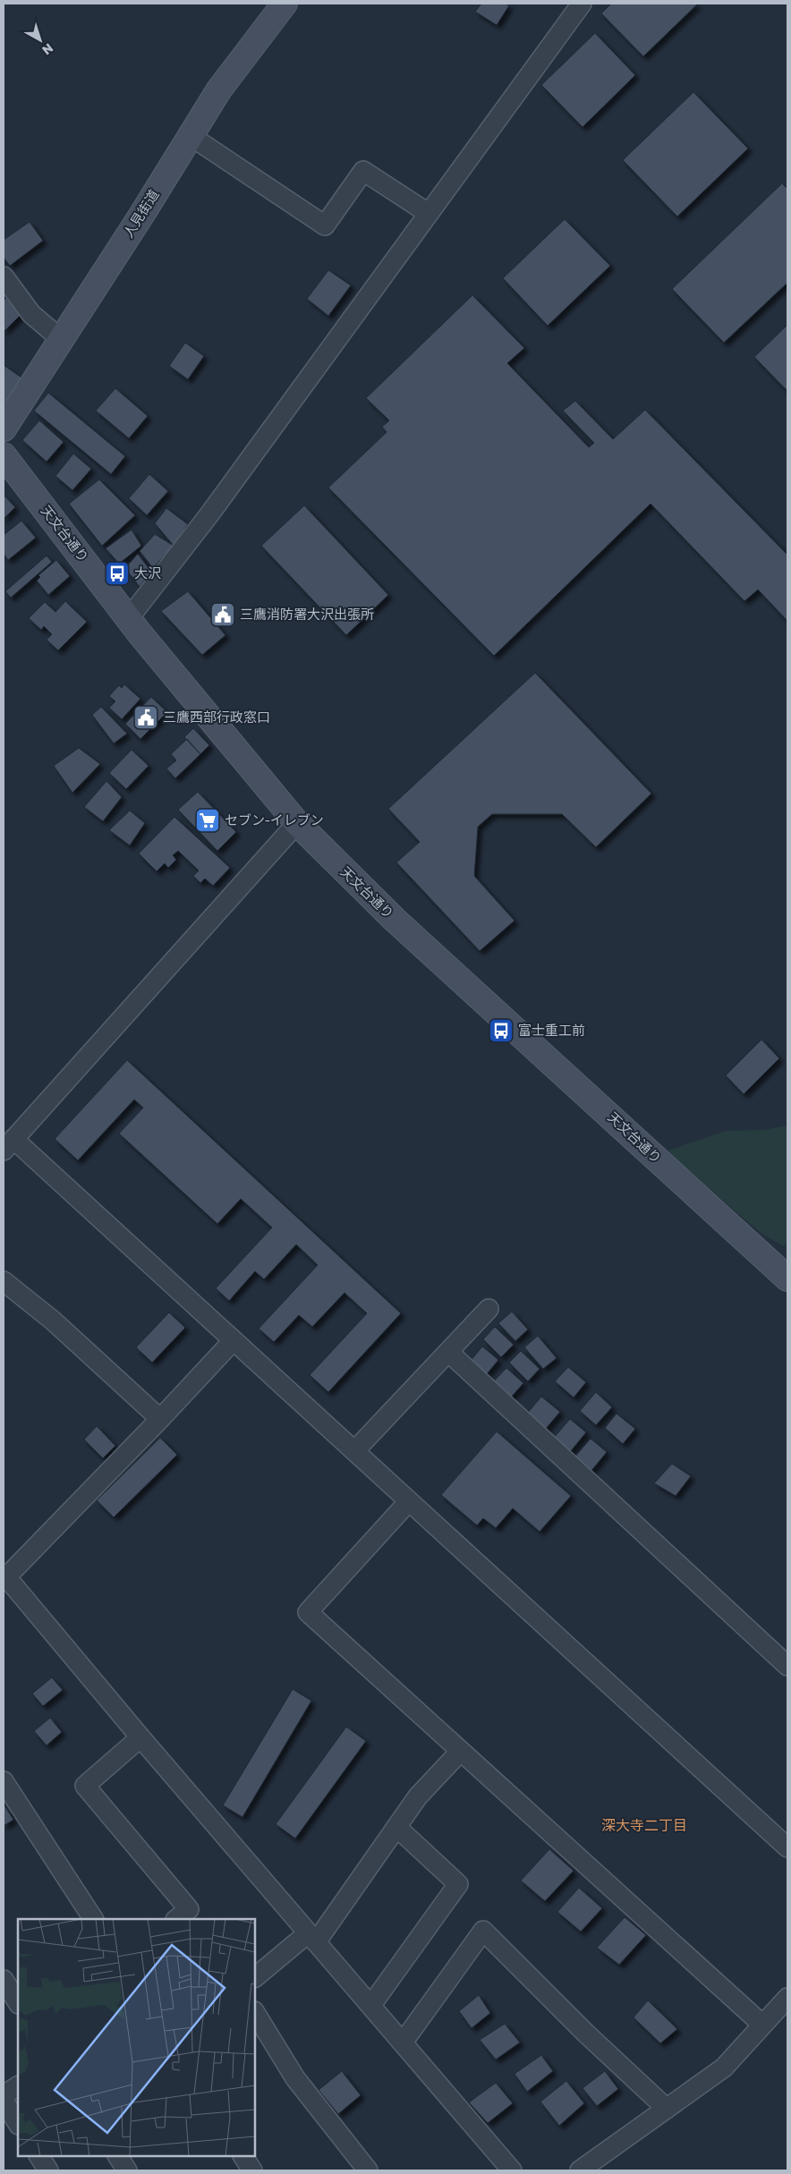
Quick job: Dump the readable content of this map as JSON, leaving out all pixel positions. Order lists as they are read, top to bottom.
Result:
{
  "streets": {
    "main road": ["人見街道", "天文台通り"]
  },
  "districts": ["深大寺二丁目"],
  "places": {
    "bus stop": ["大沢", "富士重工前"],
    "public building": ["三鷹消防署大沢出張所", "三鷹西部行政窓口"],
    "supermarket": ["セブン-イレブン"]
  },
  "north": "bottom right"
}
